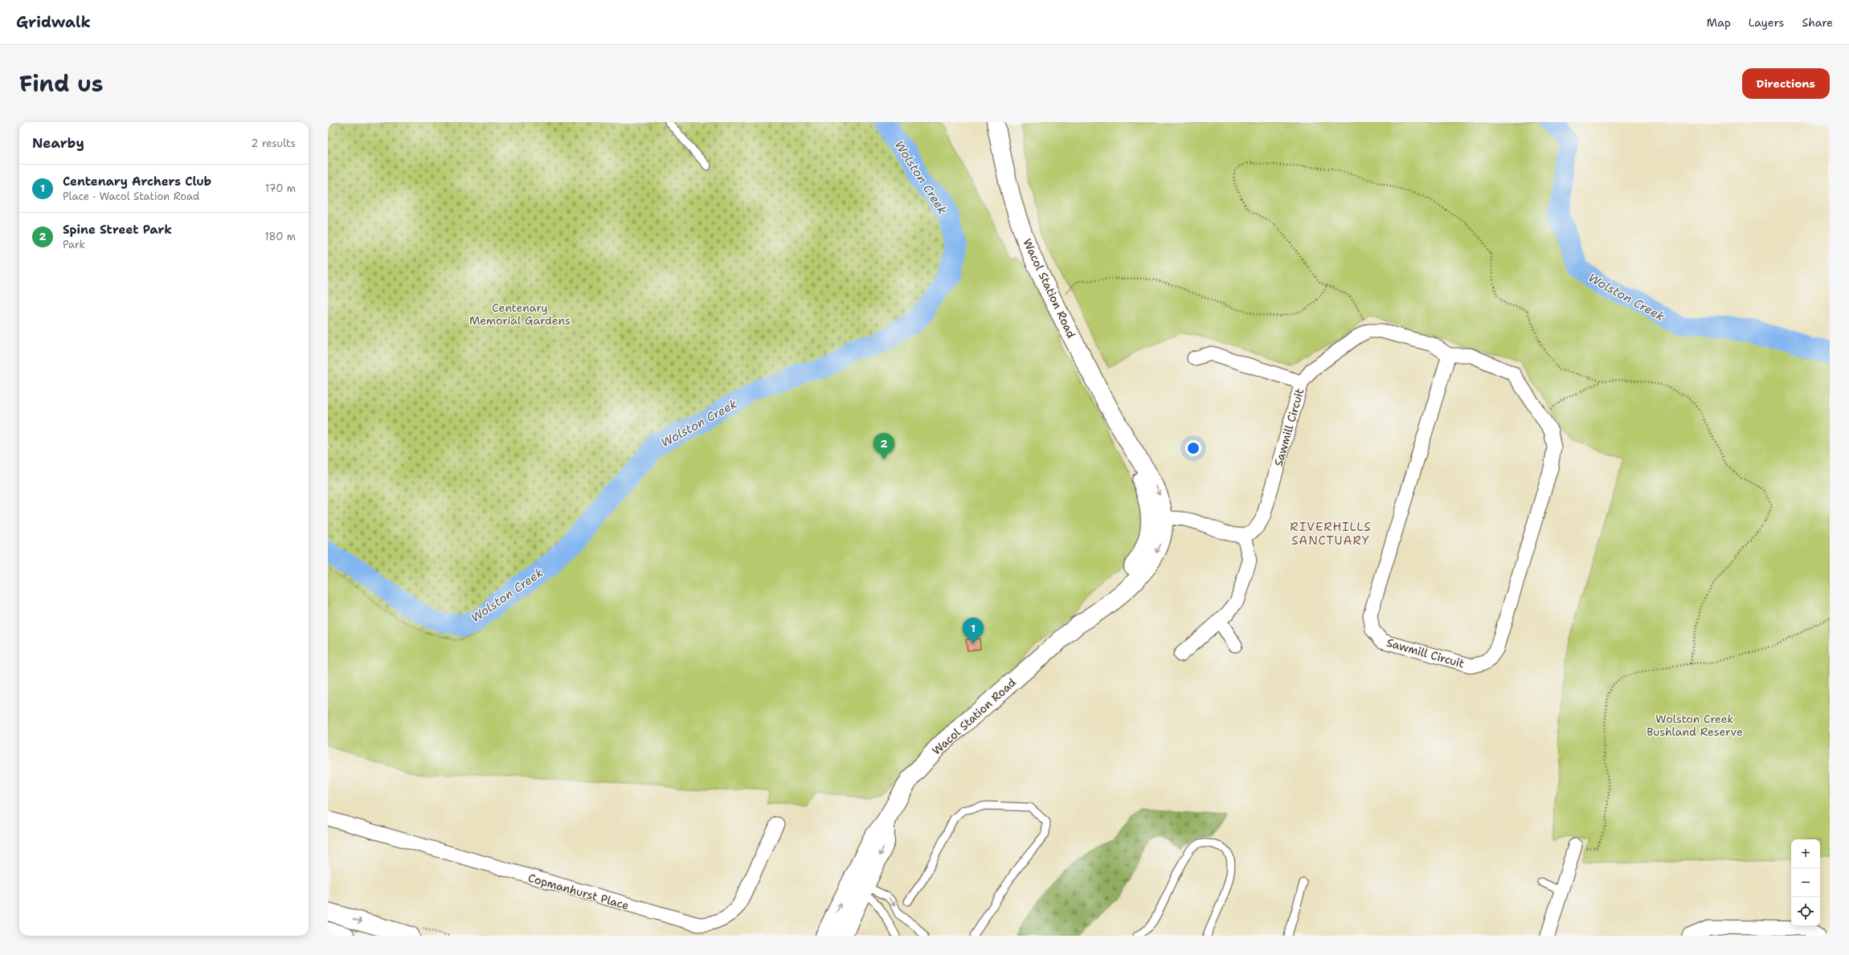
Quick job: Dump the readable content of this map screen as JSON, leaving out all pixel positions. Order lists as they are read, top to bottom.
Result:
{
  "streets": {
    "main road": ["Wacol Station Road"],
    "street": ["Sawmill Circuit", "Copmanhurst Place"]
  },
  "districts": ["RIVERHILLS SANCTUARY"],
  "water": ["Wolston Creek"],
  "parks": ["Centenary Memorial Gardens", "Wolston Creek Bushland Reserve"],
  "page": {
    "header": "Gridwalk",
    "nav": ["Map", "Layers", "Share"],
    "title": "Find us",
    "buttons": "Directions",
    "heading": ["Nearby", "2 results"],
    "list": [
      {
        "mark": "1",
        "name": "Centenary Archers Club",
        "note": "Place · Wacol Station Road",
        "value": "170 m"
      },
      {
        "mark": "2",
        "name": "Spine Street Park",
        "note": "Park",
        "value": "180 m"
      }
    ],
    "pins": ["2", "1"],
    "map_buttons": ["+", "−"]
  }
}
